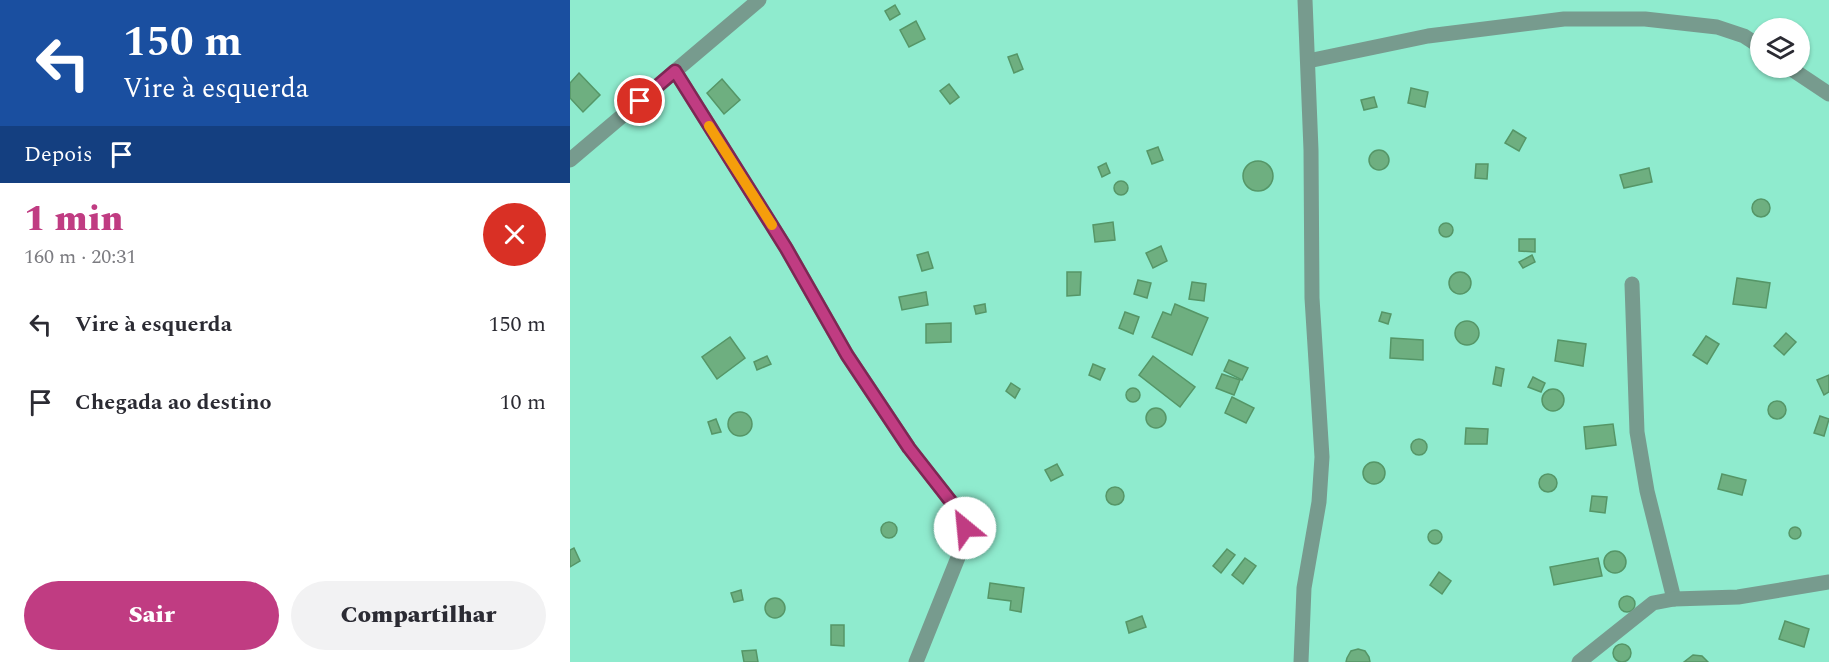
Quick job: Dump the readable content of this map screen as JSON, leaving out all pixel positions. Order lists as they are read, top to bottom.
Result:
{
  "page": {
    "turn": ["150 m", "Vire à esquerda"],
    "then": "Depois",
    "heading": ["1 min", "160 m · 20:31"],
    "list": [
      {
        "name": "Vire à esquerda",
        "value": "150 m"
      },
      {
        "name": "Chegada ao destino",
        "value": "10 m"
      }
    ],
    "buttons": ["Sair", "Compartilhar"]
  }
}
